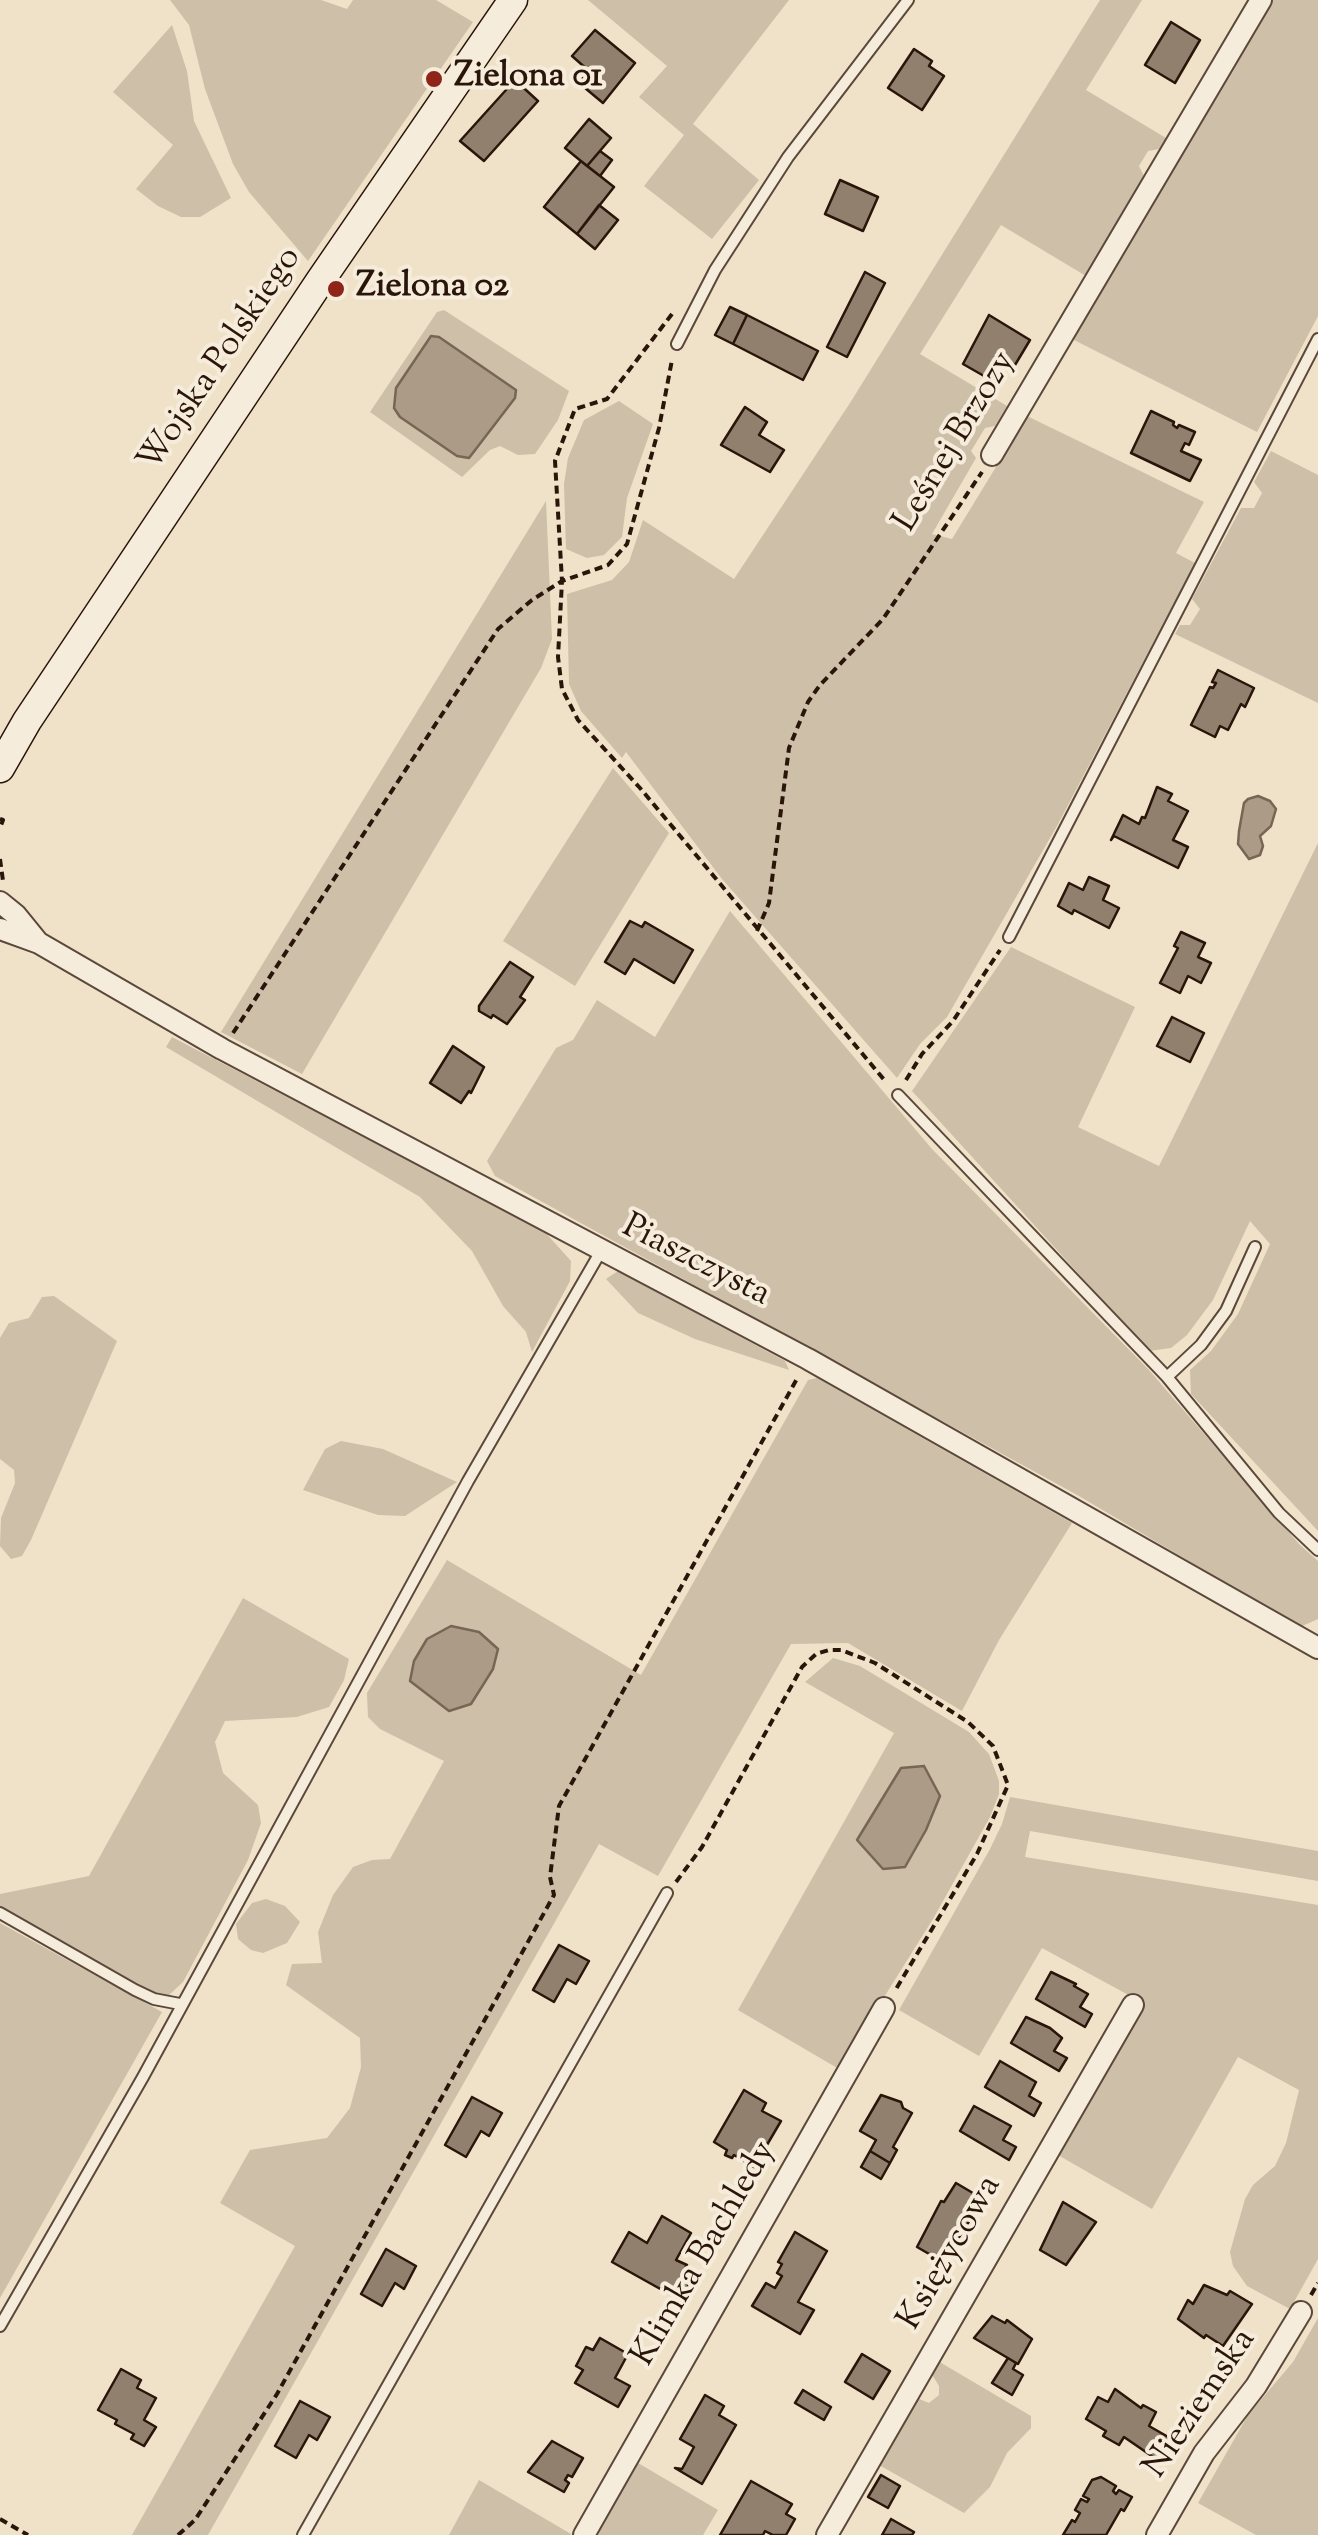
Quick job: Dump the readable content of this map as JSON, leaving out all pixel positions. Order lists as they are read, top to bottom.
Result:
{
  "streets": {
    "street": [
      "Wojska Polskiego",
      "Leśnej Brzozy",
      "Piaszczysta",
      "Księżycowa",
      "Klimka Bachledy",
      "Nieziemska"
    ]
  },
  "places": ["Zielona 01", "Zielona 02"]
}
